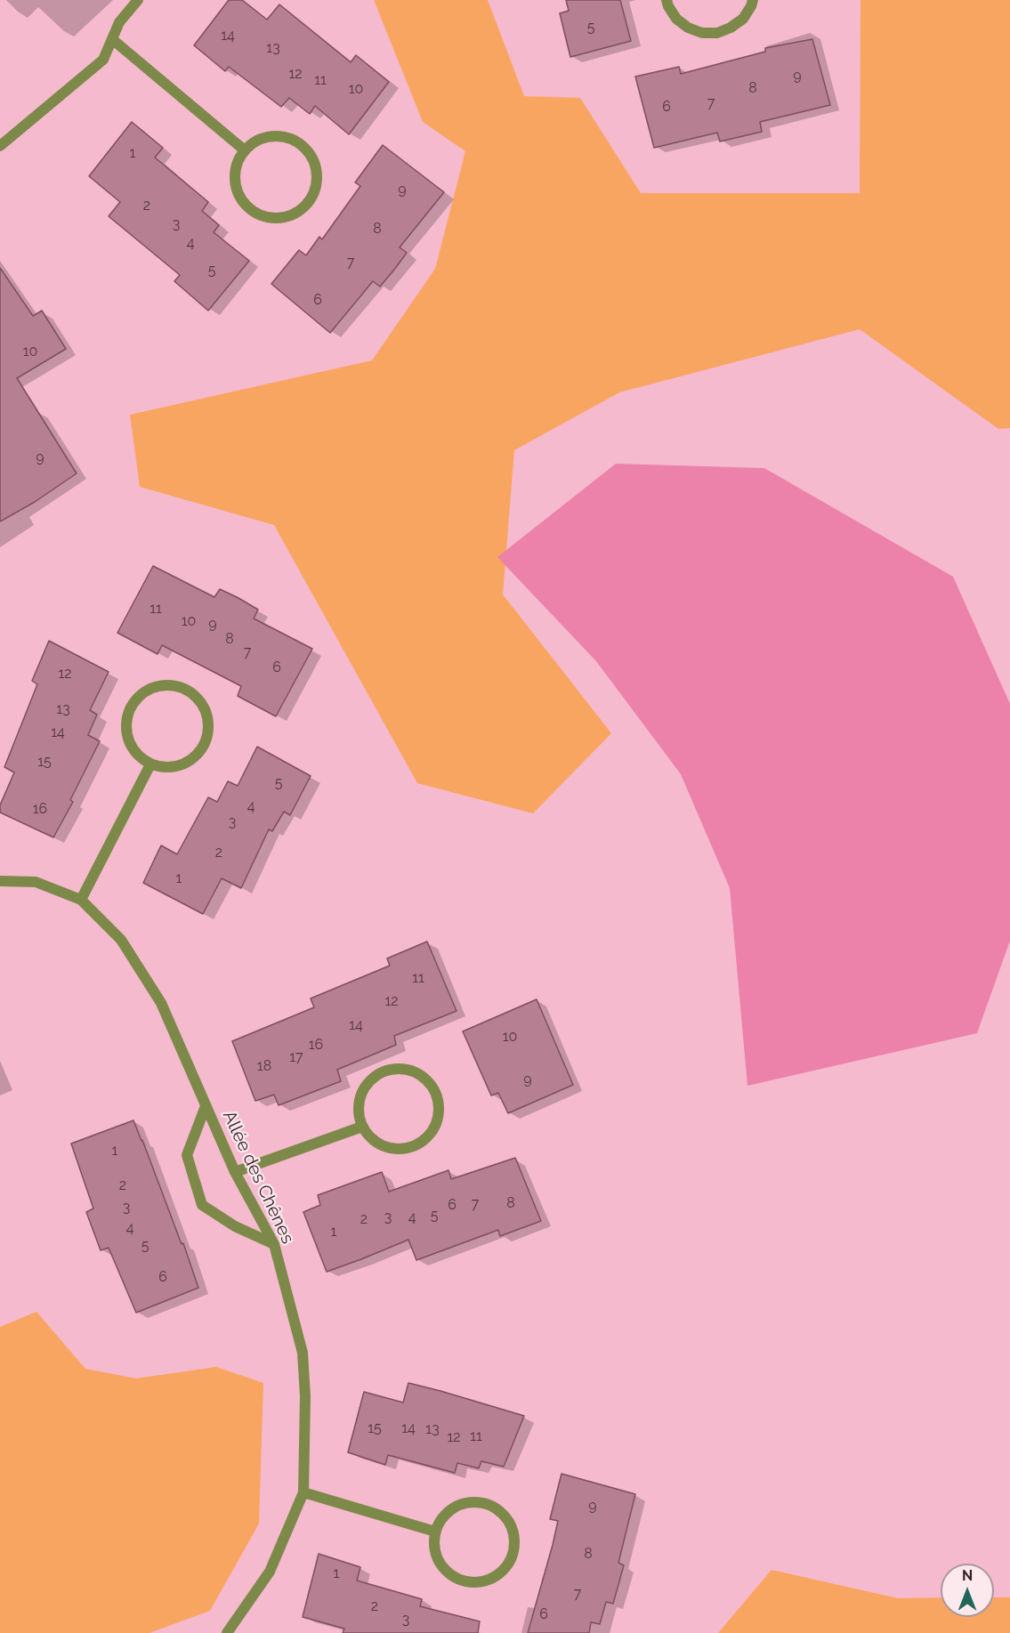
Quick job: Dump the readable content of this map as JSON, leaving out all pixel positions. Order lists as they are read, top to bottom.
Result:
{
  "streets": {
    "street": ["Allée des Chênes"]
  },
  "house_numbers": [
    "5",
    "14",
    "13",
    "12",
    "9",
    "11",
    "8",
    "10",
    "7",
    "6",
    "1",
    "9",
    "2",
    "3",
    "8",
    "4",
    "7",
    "5",
    "6",
    "10",
    "9",
    "11",
    "10",
    "9",
    "8",
    "7",
    "6",
    "12",
    "13",
    "14",
    "15",
    "5",
    "4",
    "16",
    "3",
    "2",
    "1",
    "11",
    "12",
    "14",
    "10",
    "16",
    "17",
    "18",
    "9",
    "1",
    "2",
    "8",
    "7",
    "6",
    "3",
    "5",
    "3",
    "4",
    "2",
    "4",
    "1",
    "5",
    "6",
    "15",
    "14",
    "13",
    "11",
    "12",
    "9",
    "8",
    "1",
    "7",
    "2",
    "6",
    "3"
  ],
  "north": "top"
}
